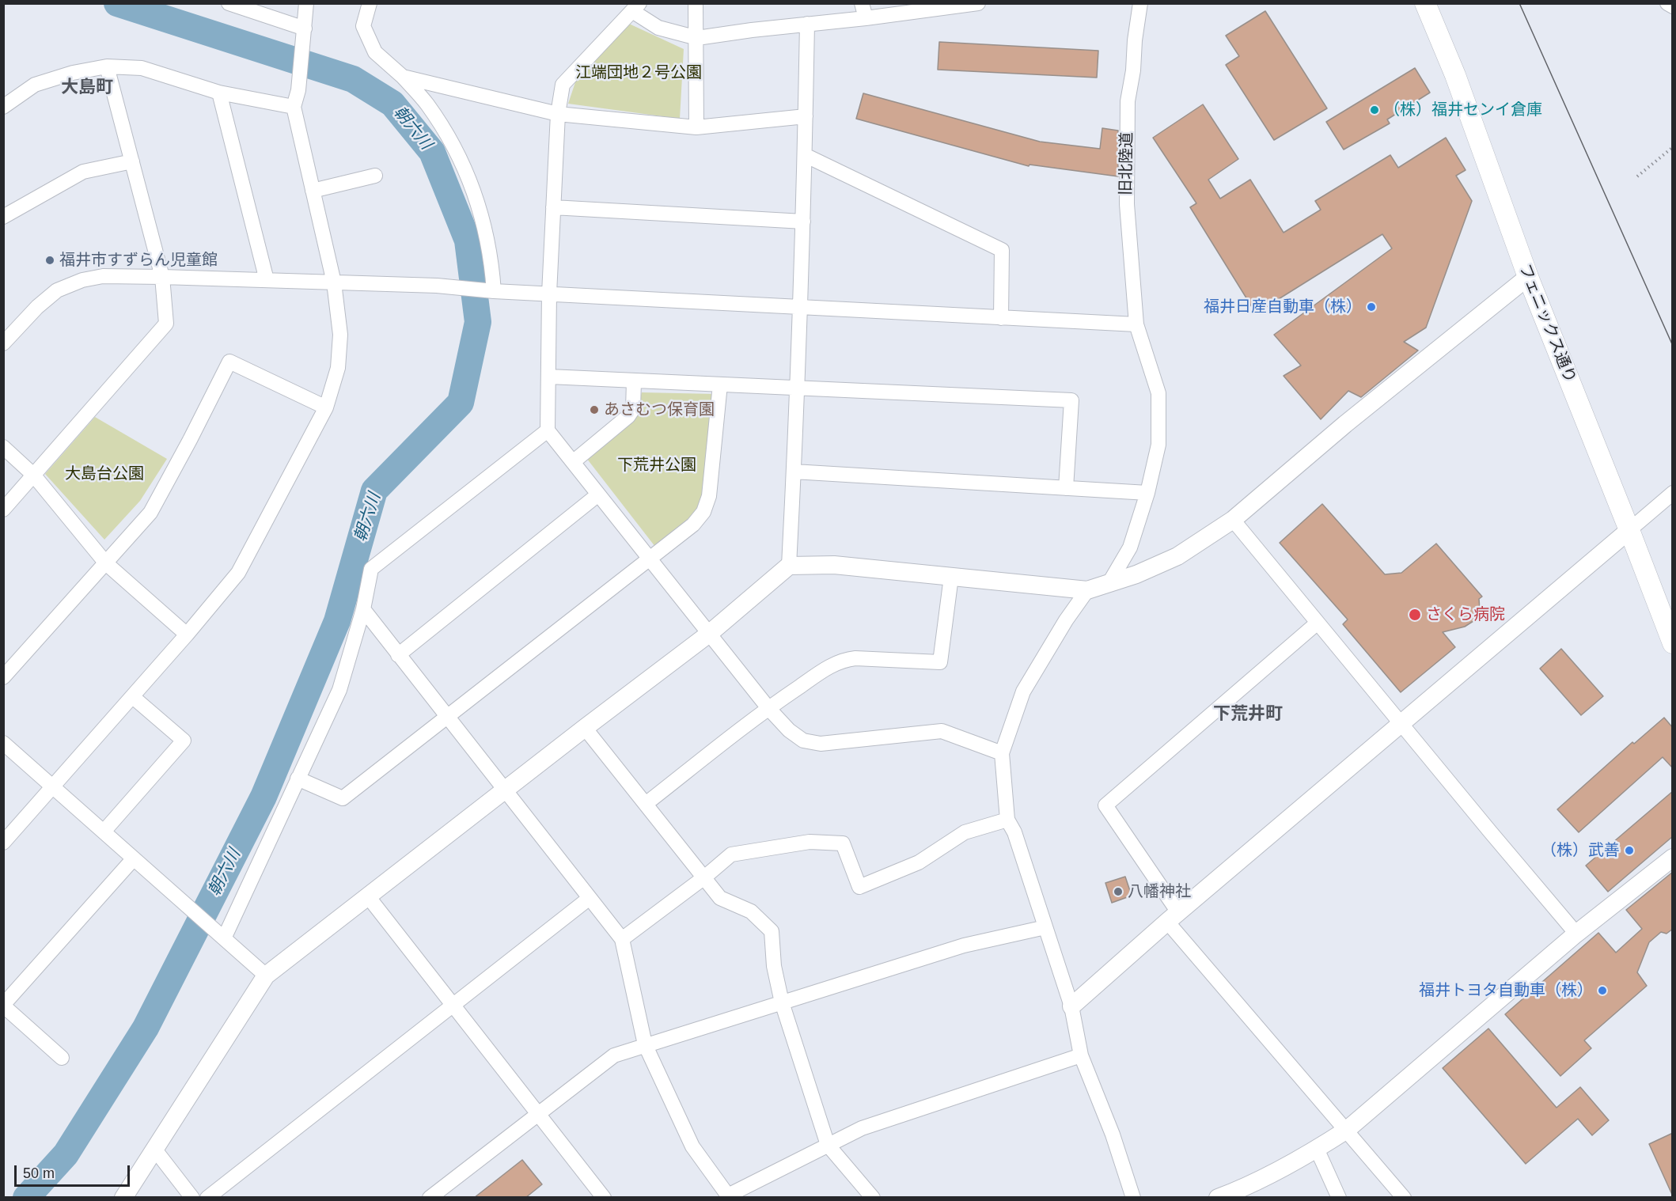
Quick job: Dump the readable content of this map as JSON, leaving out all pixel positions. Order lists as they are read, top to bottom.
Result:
{
  "streets": {
    "main road": ["フェニックス通り"],
    "street": ["旧北陸道"]
  },
  "districts": ["大島町", "下荒井町"],
  "water": ["朝六川"],
  "parks": ["江端団地２号公園", "下荒井公園", "大島台公園"],
  "places": [
    "（株）福井センイ倉庫",
    "福井市すずらん児童館",
    "福井日産自動車（株）",
    "あさむつ保育園",
    "さくら病院",
    "（株）武善",
    "八幡神社",
    "福井トヨタ自動車（株）"
  ],
  "scale_bar": "50 m"
}
